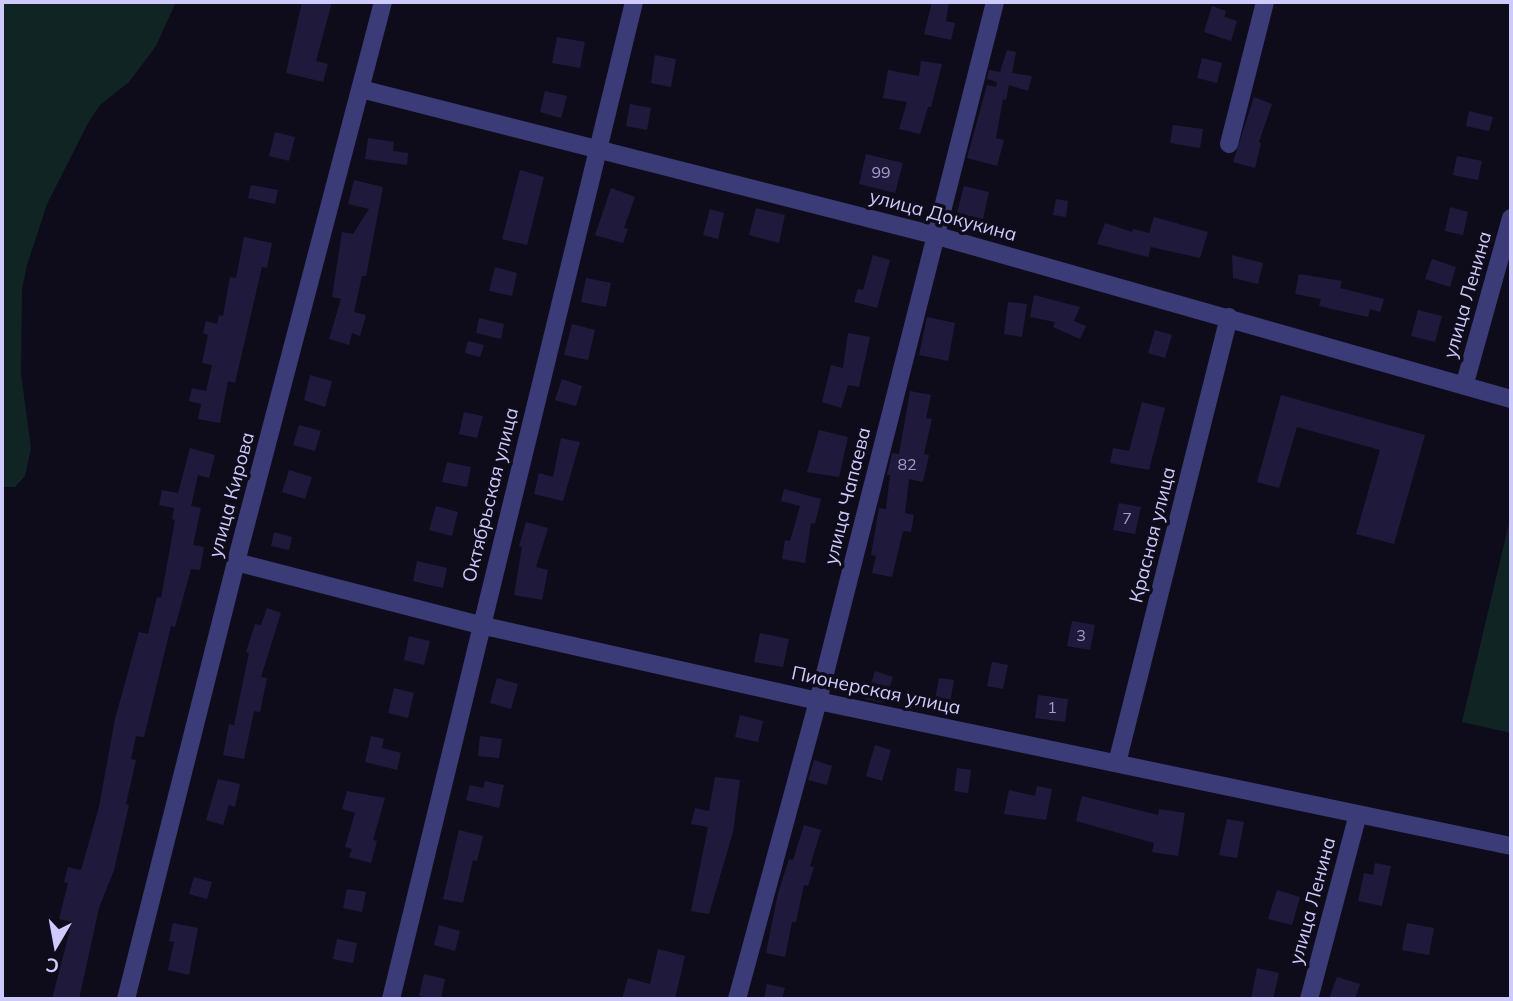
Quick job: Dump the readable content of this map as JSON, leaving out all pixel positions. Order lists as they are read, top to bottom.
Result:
{
  "streets": {
    "street": [
      "улица Докукина",
      "улица Ленина",
      "улица Кирова",
      "Октябрьская улица",
      "улица Чапаева",
      "Красная улица",
      "Пионерская улица"
    ]
  },
  "crossings": [
    ["улица Докукина", "улица Ленина"],
    ["улица Докукина", "улица Кирова"],
    ["улица Докукина", "Октябрьская улица"],
    ["улица Докукина", "улица Чапаева"],
    ["улица Докукина", "Красная улица"],
    ["улица Ленина", "Пионерская улица"],
    ["улица Кирова", "Пионерская улица"],
    ["Октябрьская улица", "Пионерская улица"],
    ["улица Чапаева", "Пионерская улица"],
    ["Красная улица", "Пионерская улица"]
  ],
  "house_numbers": [
    "99",
    "82",
    "7",
    "3",
    "1"
  ],
  "north": "bottom"
}
